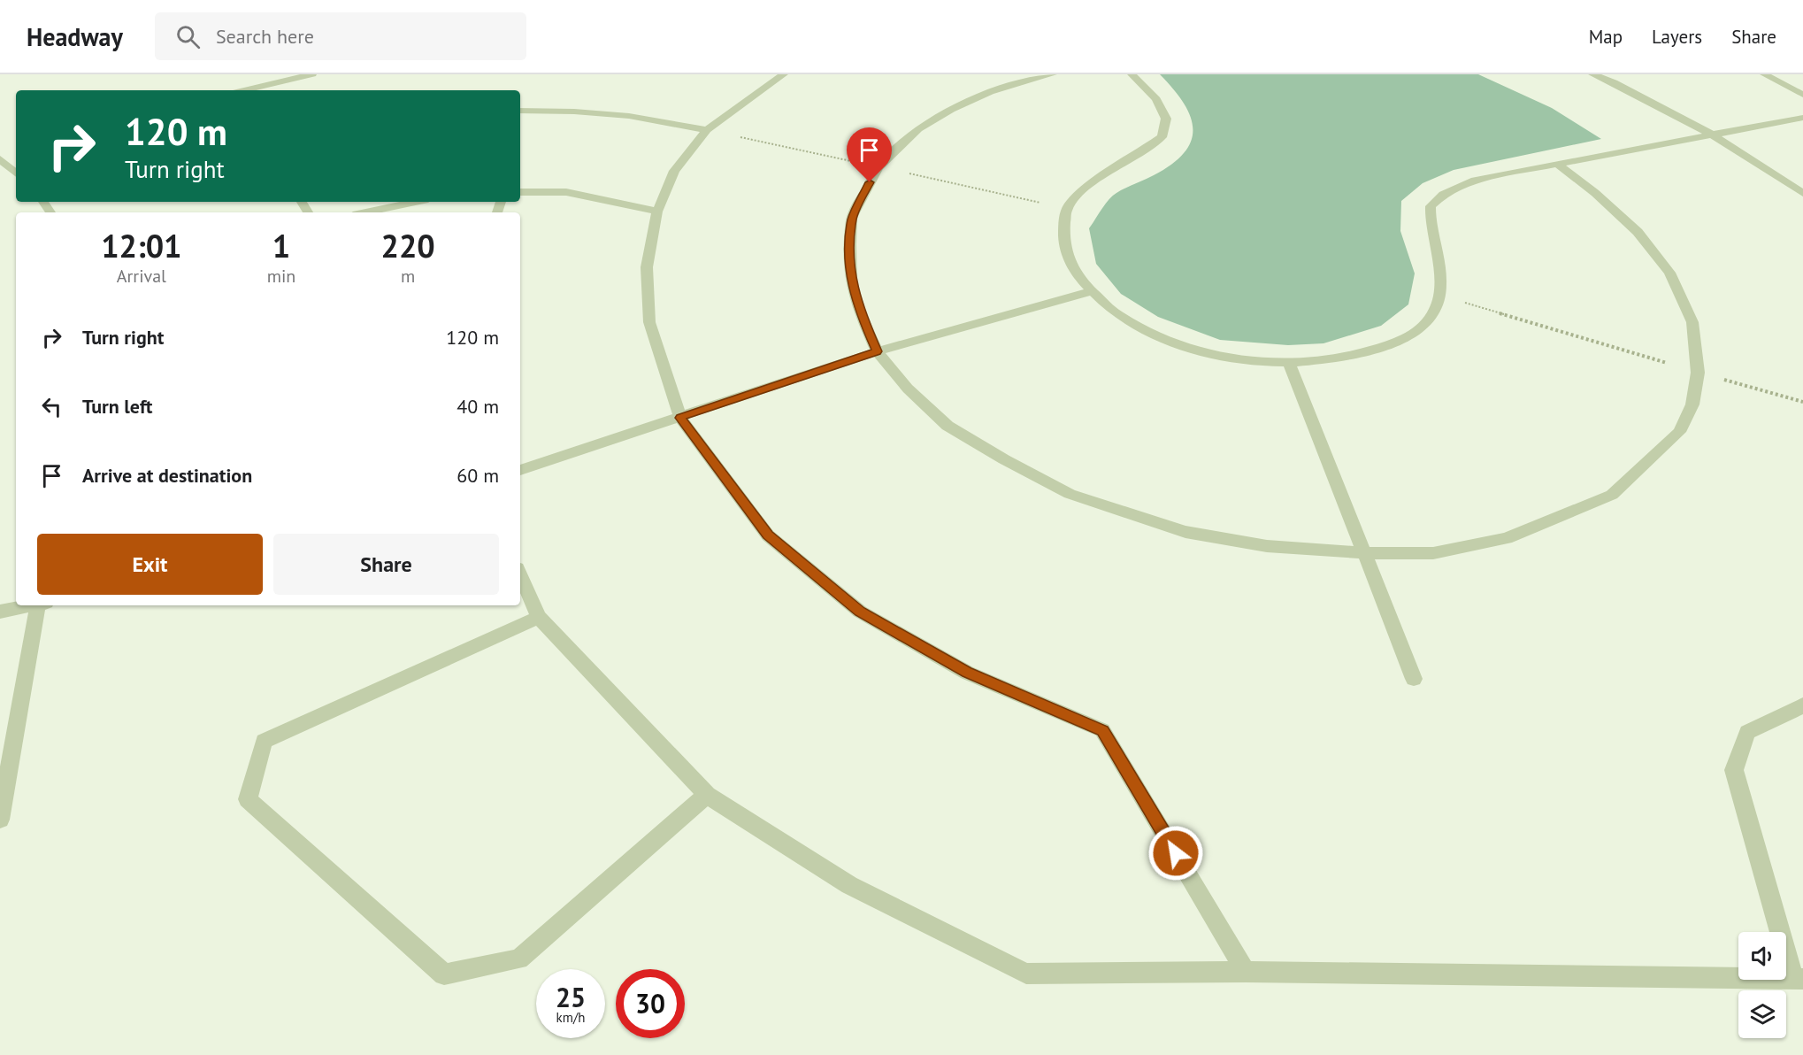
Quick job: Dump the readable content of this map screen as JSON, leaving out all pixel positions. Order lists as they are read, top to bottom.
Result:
{
  "page": {
    "header": "Headway",
    "search": "Search here",
    "nav": ["Map", "Layers", "Share"],
    "turn": ["120 m", "Turn right"],
    "eta": [
      "12:01",
      "Arrival",
      "1",
      "min",
      "220",
      "m"
    ],
    "list": [
      {
        "name": "Turn right",
        "value": "120 m"
      },
      {
        "name": "Turn left",
        "value": "40 m"
      },
      {
        "name": "Arrive at destination",
        "value": "60 m"
      }
    ],
    "buttons": ["Exit", "Share"],
    "speed": "25 km/h",
    "limit": "30"
  }
}
